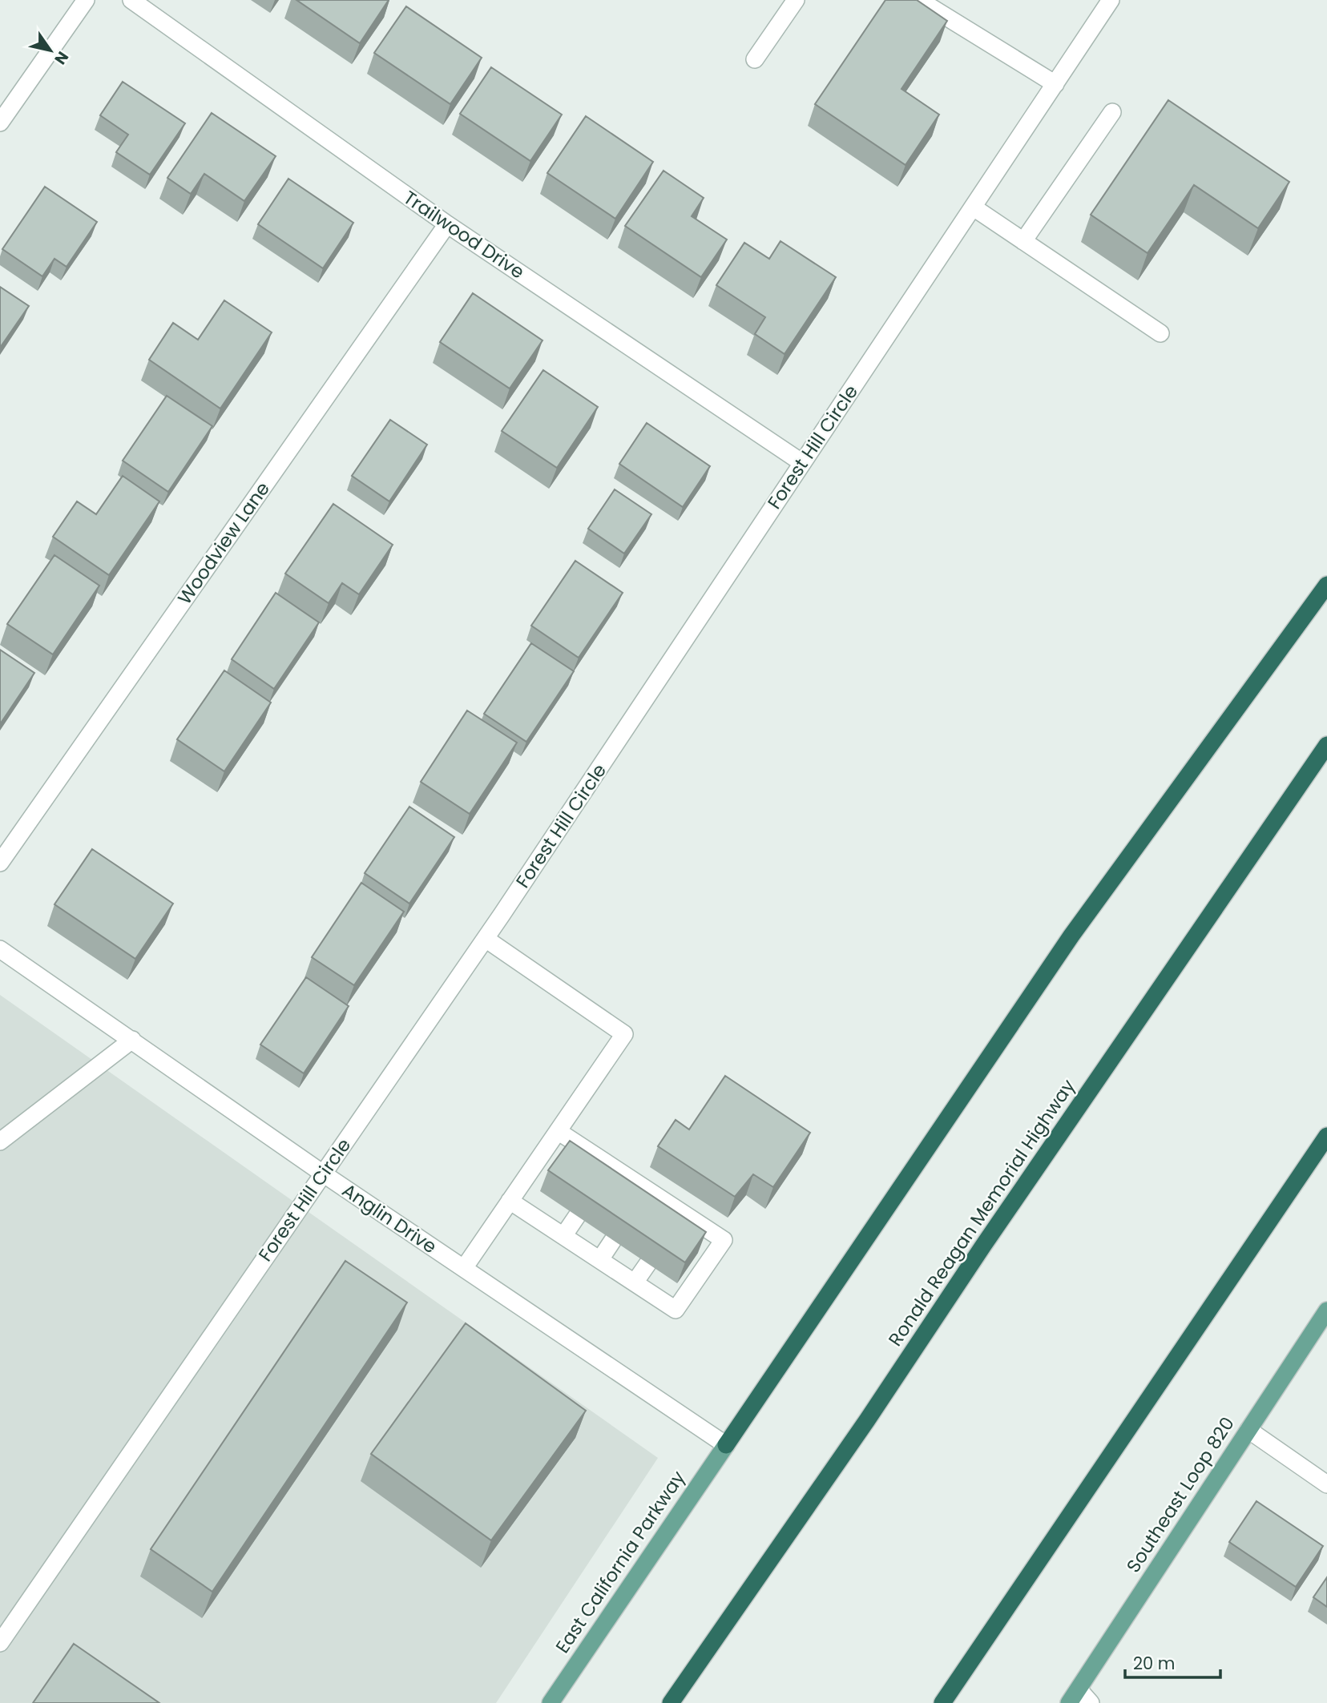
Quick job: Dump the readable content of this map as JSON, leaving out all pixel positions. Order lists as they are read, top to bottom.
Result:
{
  "streets": {
    "highway": ["Ronald Reagan Memorial Highway"],
    "main road": ["Southeast Loop 820", "East California Parkway"],
    "street": [
      "Trailwood Drive",
      "Forest Hill Circle",
      "Woodview Lane",
      "Anglin Drive"
    ]
  },
  "crossings": [
    ["Trailwood Drive", "Forest Hill Circle"],
    ["Trailwood Drive", "Woodview Lane"],
    ["Forest Hill Circle", "Anglin Drive"],
    ["Anglin Drive", "East California Parkway"]
  ],
  "scale_bar": "20 m",
  "north": "bottom right"
}
